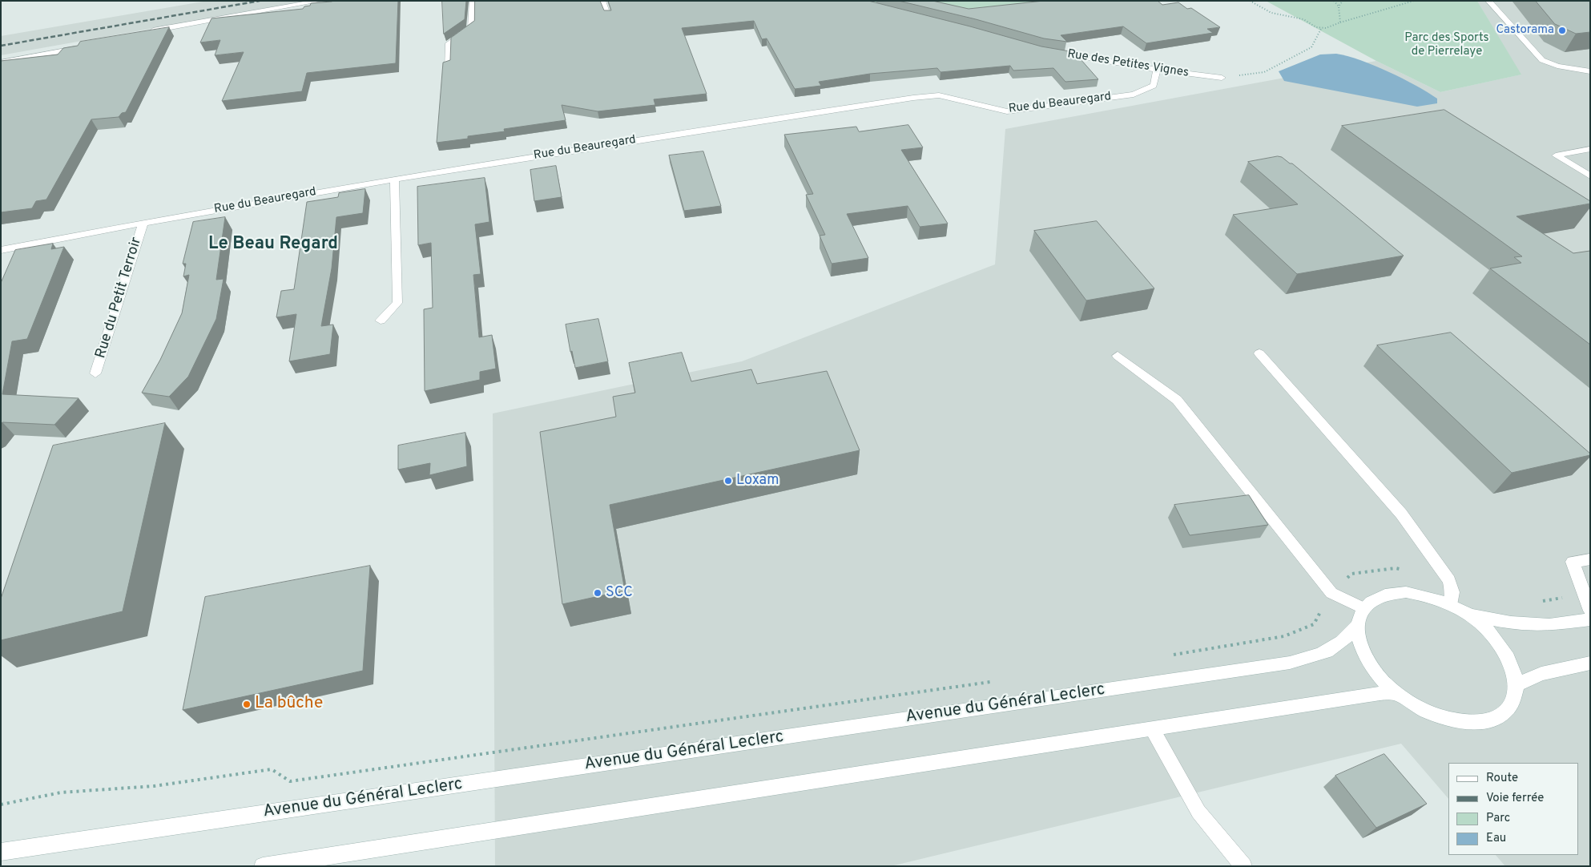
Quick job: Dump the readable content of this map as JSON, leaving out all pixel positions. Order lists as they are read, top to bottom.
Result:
{
  "streets": {
    "street": [
      "Rue des Petites Vignes",
      "Rue du Beauregard",
      "Rue du Petit Terroir",
      "Avenue du Général Leclerc"
    ]
  },
  "crossings": [
    ["Rue des Petites Vignes", "Rue du Beauregard"],
    ["Rue du Beauregard", "Rue du Petit Terroir"]
  ],
  "districts": ["Le Beau Regard"],
  "parks": ["Parc des Sports de Pierrelaye"],
  "places": [
    "Castorama",
    "Loxam",
    "SCC",
    "La bûche"
  ],
  "legend": [
    "Route",
    "Voie ferrée",
    "Parc",
    "Eau"
  ]
}
